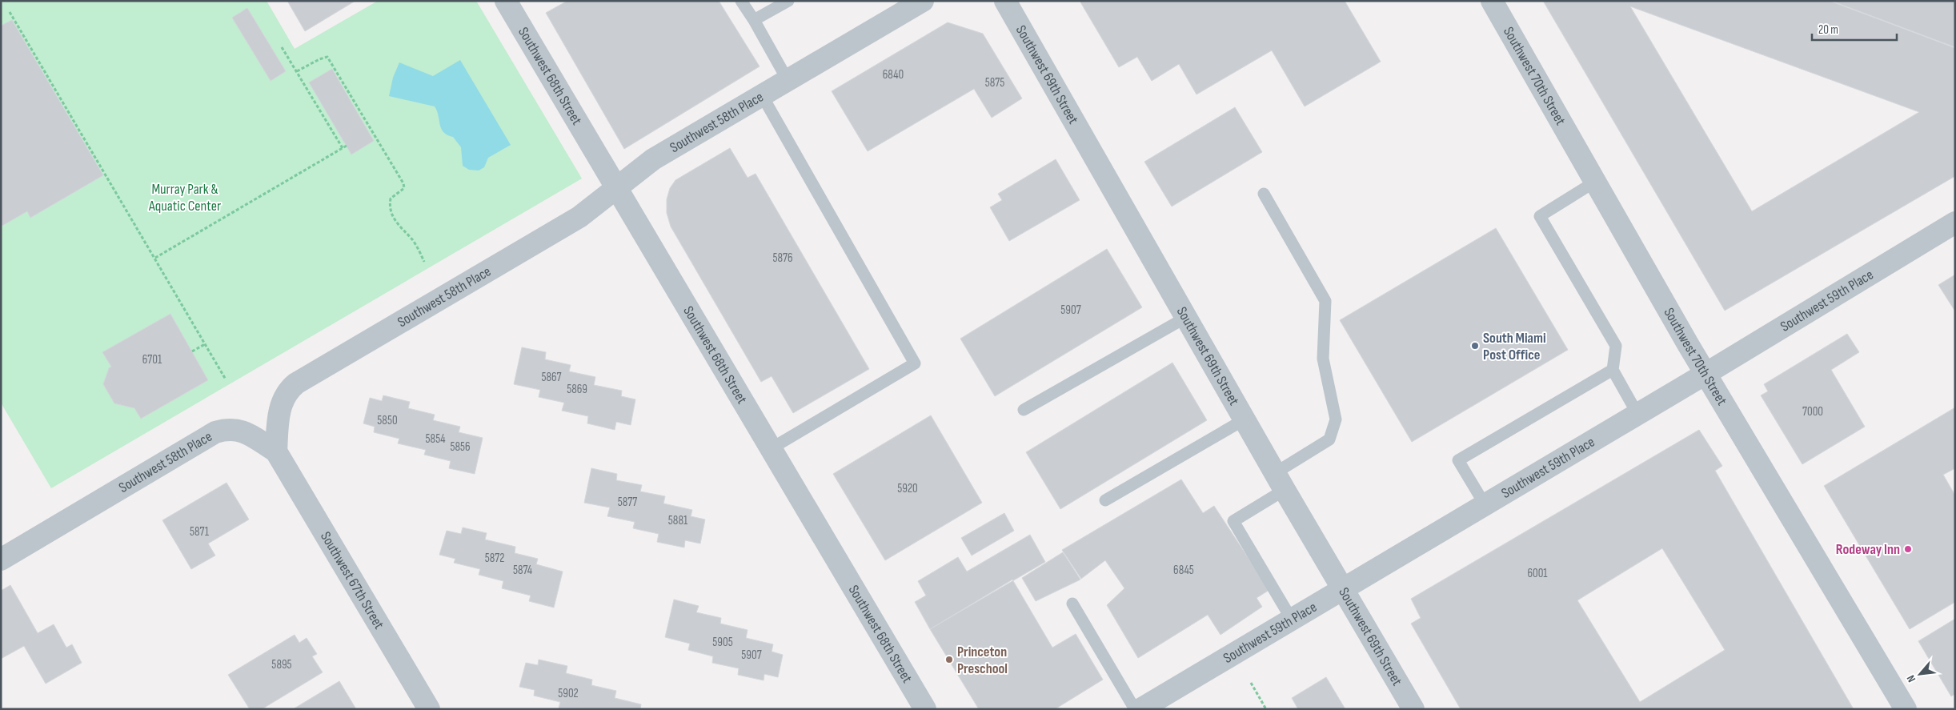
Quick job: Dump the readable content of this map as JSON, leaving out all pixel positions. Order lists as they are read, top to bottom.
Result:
{
  "streets": {
    "street": [
      "Southwest 69th Street",
      "Southwest 70th Street",
      "Southwest 68th Street",
      "Southwest 58th Place",
      "Southwest 59th Place",
      "Southwest 67th Street"
    ]
  },
  "crossings": [
    ["Southwest 69th Street", "Southwest 59th Place"],
    ["Southwest 70th Street", "Southwest 59th Place"],
    ["Southwest 68th Street", "Southwest 58th Place"],
    ["Southwest 58th Place", "Southwest 67th Street"]
  ],
  "parks": ["Murray Park & Aquatic Center"],
  "places": ["South Miami Post Office", "Rodeway Inn", "Princeton Preschool"],
  "house_numbers": [
    "6840",
    "5875",
    "5876",
    "5907",
    "6701",
    "5867",
    "5869",
    "7000",
    "5850",
    "5854",
    "5856",
    "5920",
    "5877",
    "5881",
    "5871",
    "5872",
    "5874",
    "6845",
    "6001",
    "5905",
    "5907",
    "5895",
    "5902"
  ],
  "scale_bar": "20 m",
  "north": "bottom left"
}
